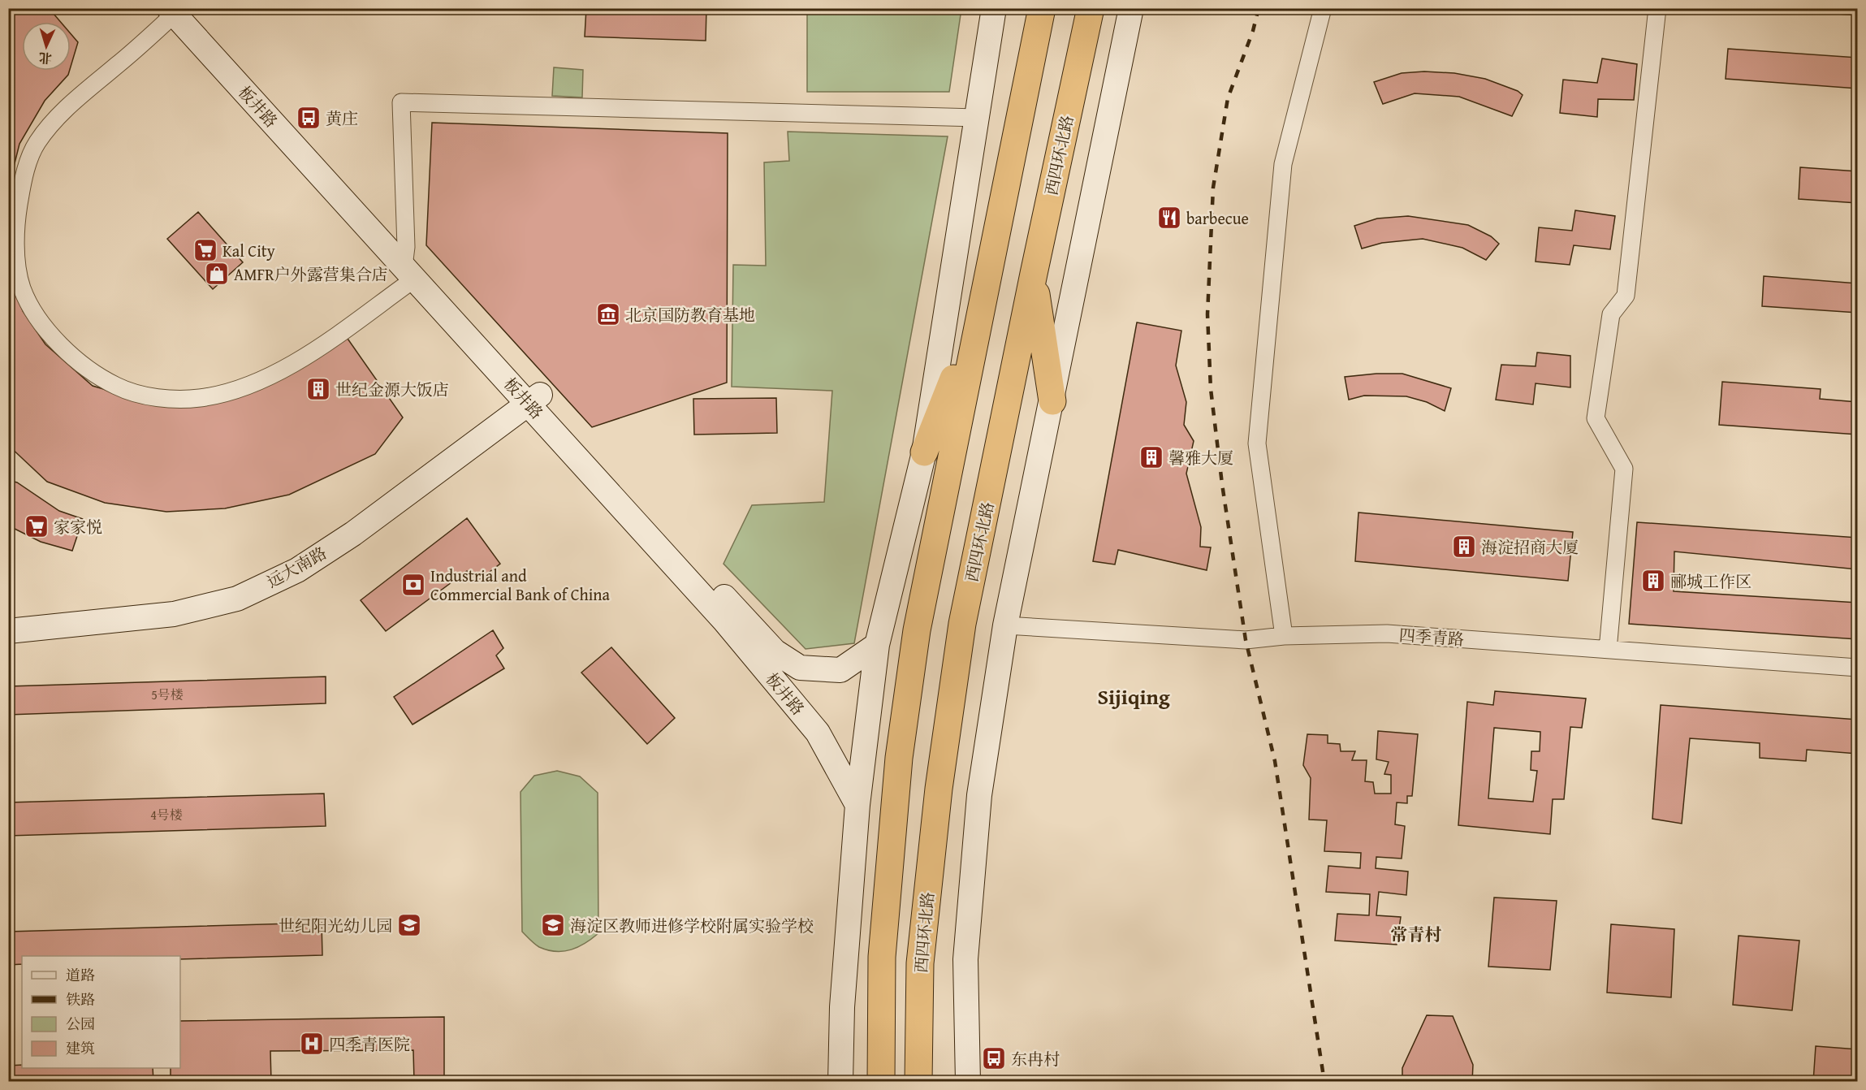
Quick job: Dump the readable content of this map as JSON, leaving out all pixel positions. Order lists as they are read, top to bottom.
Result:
{
  "streets": {
    "highway": ["西四环北路"],
    "street": ["板井路", "远大南路", "四季青路"]
  },
  "crossings": [
    ["板井路", "远大南路"]
  ],
  "districts": ["Sijiqing", "常青村"],
  "places": {
    "bus stop": ["黄庄", "东冉村"],
    "restaurant": ["barbecue"],
    "supermarket": ["Kal City", "家家悦"],
    "shop": ["AMFR户外露营集合店"],
    "museum": ["北京国防教育基地"],
    "building": [
      "世纪金源大饭店",
      "馨雅大厦",
      "海淀招商大厦",
      "郦城工作区"
    ],
    "bank": ["Industrial and Commercial Bank of China"],
    "school or university": ["世纪阳光幼儿园", "海淀区教师进修学校附属实验学校"],
    "hospital": ["四季青医院"]
  },
  "house_numbers": ["5号楼", "4号楼"],
  "legend": [
    "道路",
    "铁路",
    "公园",
    "建筑"
  ],
  "north": "bottom"
}
